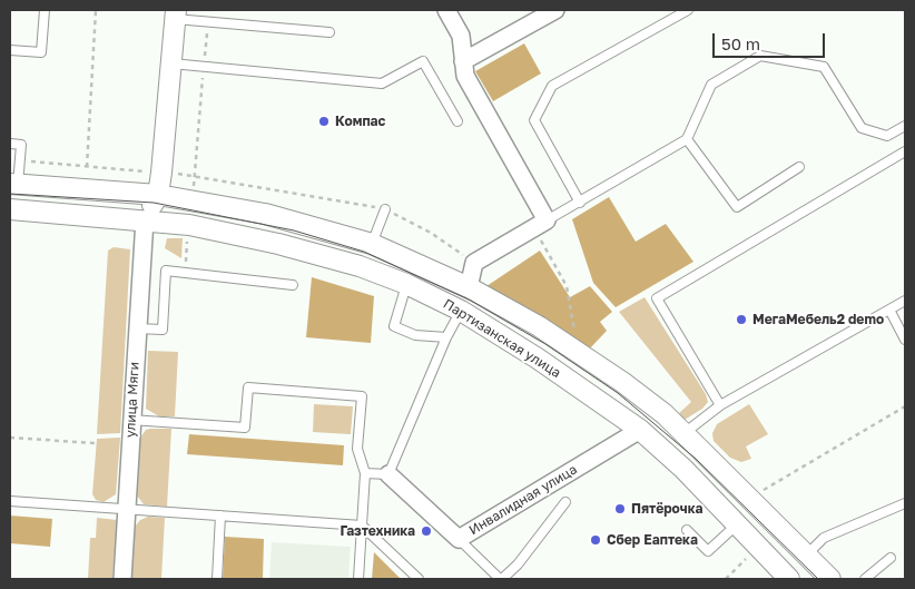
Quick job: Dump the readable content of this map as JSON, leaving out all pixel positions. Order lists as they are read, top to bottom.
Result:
{
  "streets": {
    "street": ["Партизанская улица", "улица Мяги", "Инвалидная улица"]
  },
  "crossings": [
    ["Партизанская улица", "улица Мяги"],
    ["Партизанская улица", "Инвалидная улица"]
  ],
  "places": [
    "Компас",
    "МегаМебель2 demo",
    "Пятёрочка",
    "Газтехника",
    "Сбер Еаптека"
  ],
  "scale_bar": "50 m"
}
